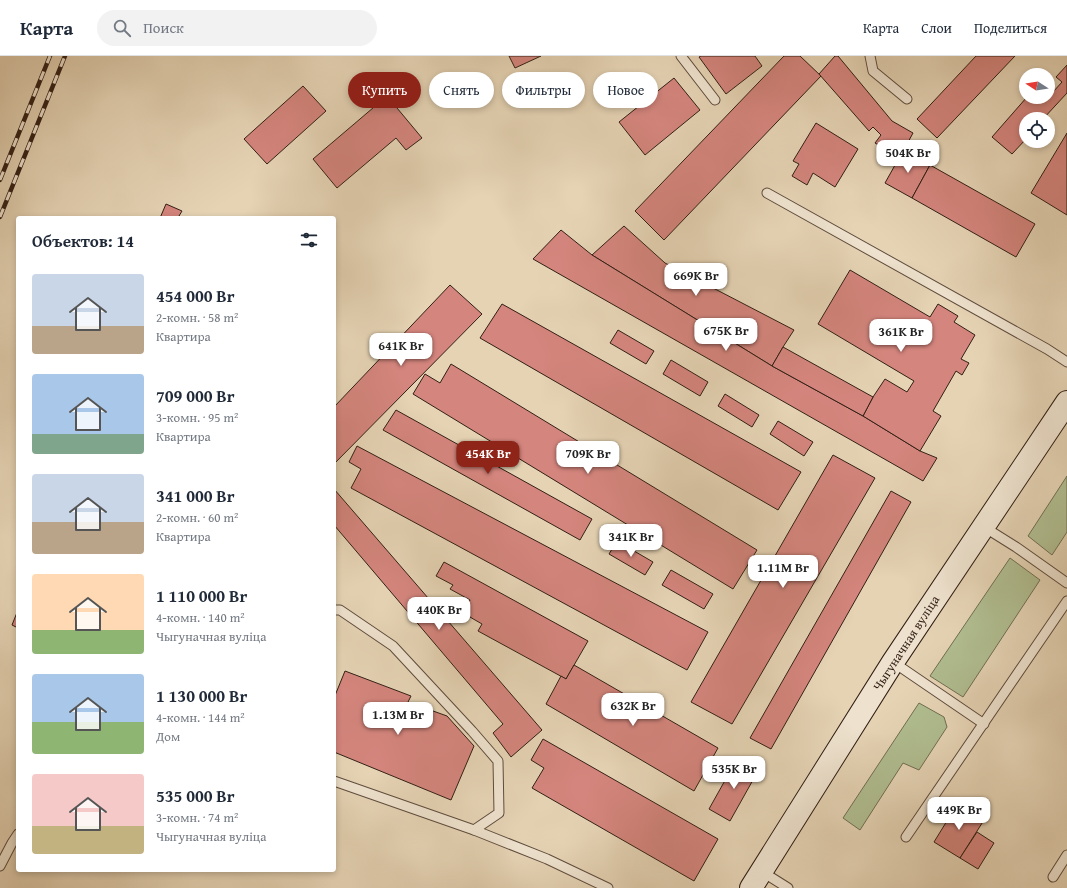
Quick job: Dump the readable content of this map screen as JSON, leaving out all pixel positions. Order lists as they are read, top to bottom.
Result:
{
  "streets": {
    "street": ["Чыгуначная вуліца"]
  },
  "north": "left",
  "page": {
    "header": "Карта",
    "search": "Поиск",
    "nav": ["Карта", "Слои", "Поделиться"],
    "chip": [
      "Купить",
      "Снять",
      "Фильтры",
      "Новое"
    ],
    "price": [
      "504K Br",
      "669K Br",
      "675K Br",
      "361K Br",
      "641K Br",
      "454K Br",
      "709K Br",
      "341K Br",
      "1.11M Br",
      "440K Br",
      "632K Br",
      "1.13M Br",
      "535K Br",
      "449K Br"
    ],
    "heading": "Объектов: 14",
    "list": [
      {
        "name": "454 000 Br",
        "note": "2-комн. · 58 m² · Квартира"
      },
      {
        "name": "709 000 Br",
        "note": "3-комн. · 95 m² · Квартира"
      },
      {
        "name": "341 000 Br",
        "note": "2-комн. · 60 m² · Квартира"
      },
      {
        "name": "1 110 000 Br",
        "note": "4-комн. · 140 m² · Чыгуначная вуліца"
      },
      {
        "name": "1 130 000 Br",
        "note": "4-комн. · 144 m² · Дом"
      },
      {
        "name": "535 000 Br",
        "note": "3-комн. · 74 m² · Чыгуначная вуліца"
      }
    ]
  }
}
